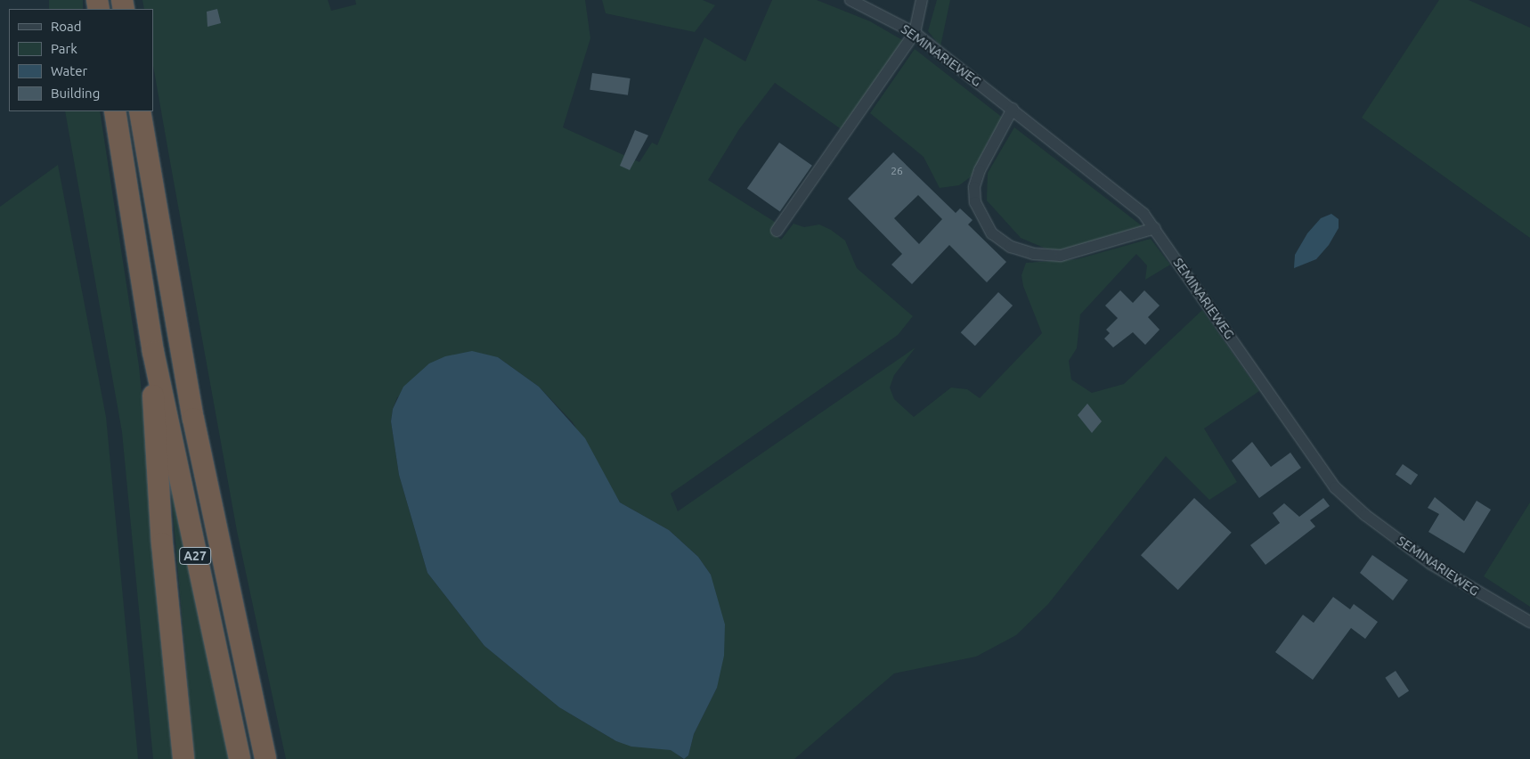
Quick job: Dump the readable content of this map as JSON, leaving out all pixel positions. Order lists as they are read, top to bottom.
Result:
{
  "streets": {
    "highway": ["A27"],
    "street": ["SEMINARIEWEG"]
  },
  "house_numbers": ["26"],
  "legend": [
    "Road",
    "Park",
    "Water",
    "Building"
  ]
}
